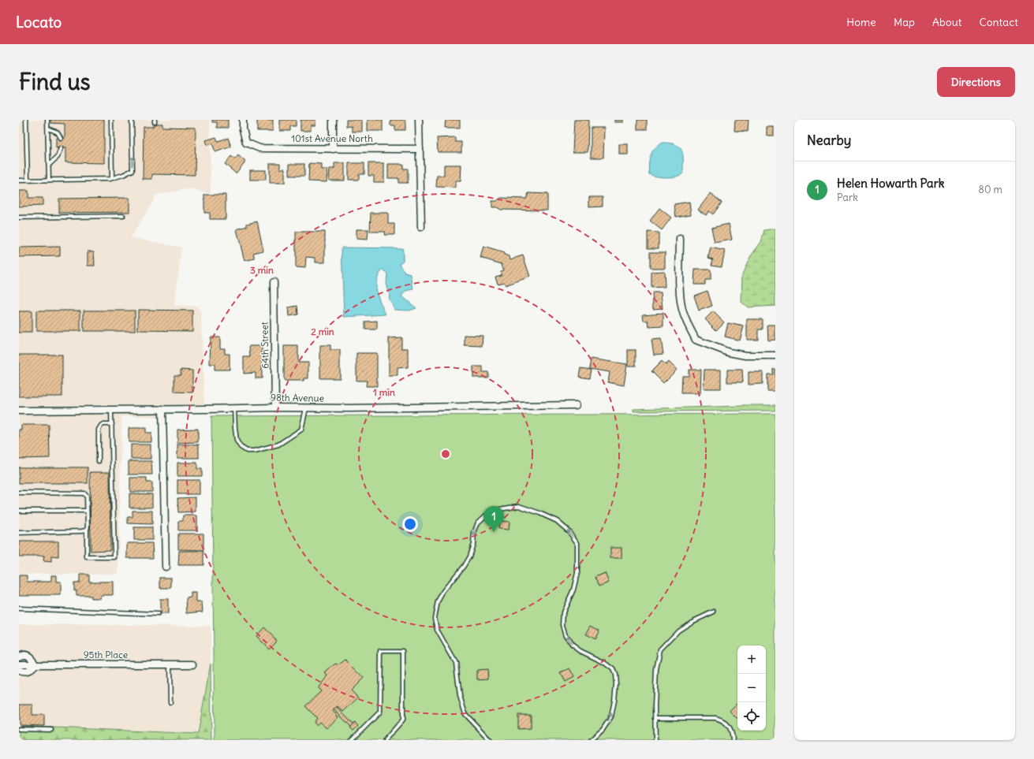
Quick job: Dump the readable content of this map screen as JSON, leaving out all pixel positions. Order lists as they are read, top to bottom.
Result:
{
  "streets": {
    "street": [
      "101st Avenue North",
      "64th Street",
      "98th Avenue",
      "95th Place"
    ]
  },
  "crossings": [
    ["64th Street", "98th Avenue"]
  ],
  "page": {
    "header": "Locato",
    "nav": [
      "Home",
      "Map",
      "About",
      "Contact"
    ],
    "buttons": "Directions",
    "title": "Find us",
    "heading": "Nearby",
    "list": [
      {
        "mark": "1",
        "name": "Helen Howarth Park",
        "note": "Park",
        "value": "80 m"
      }
    ],
    "pins": "1",
    "map_buttons": ["+", "−"]
  },
  "rings": ["3 min", "2 min", "1 min"]
}
